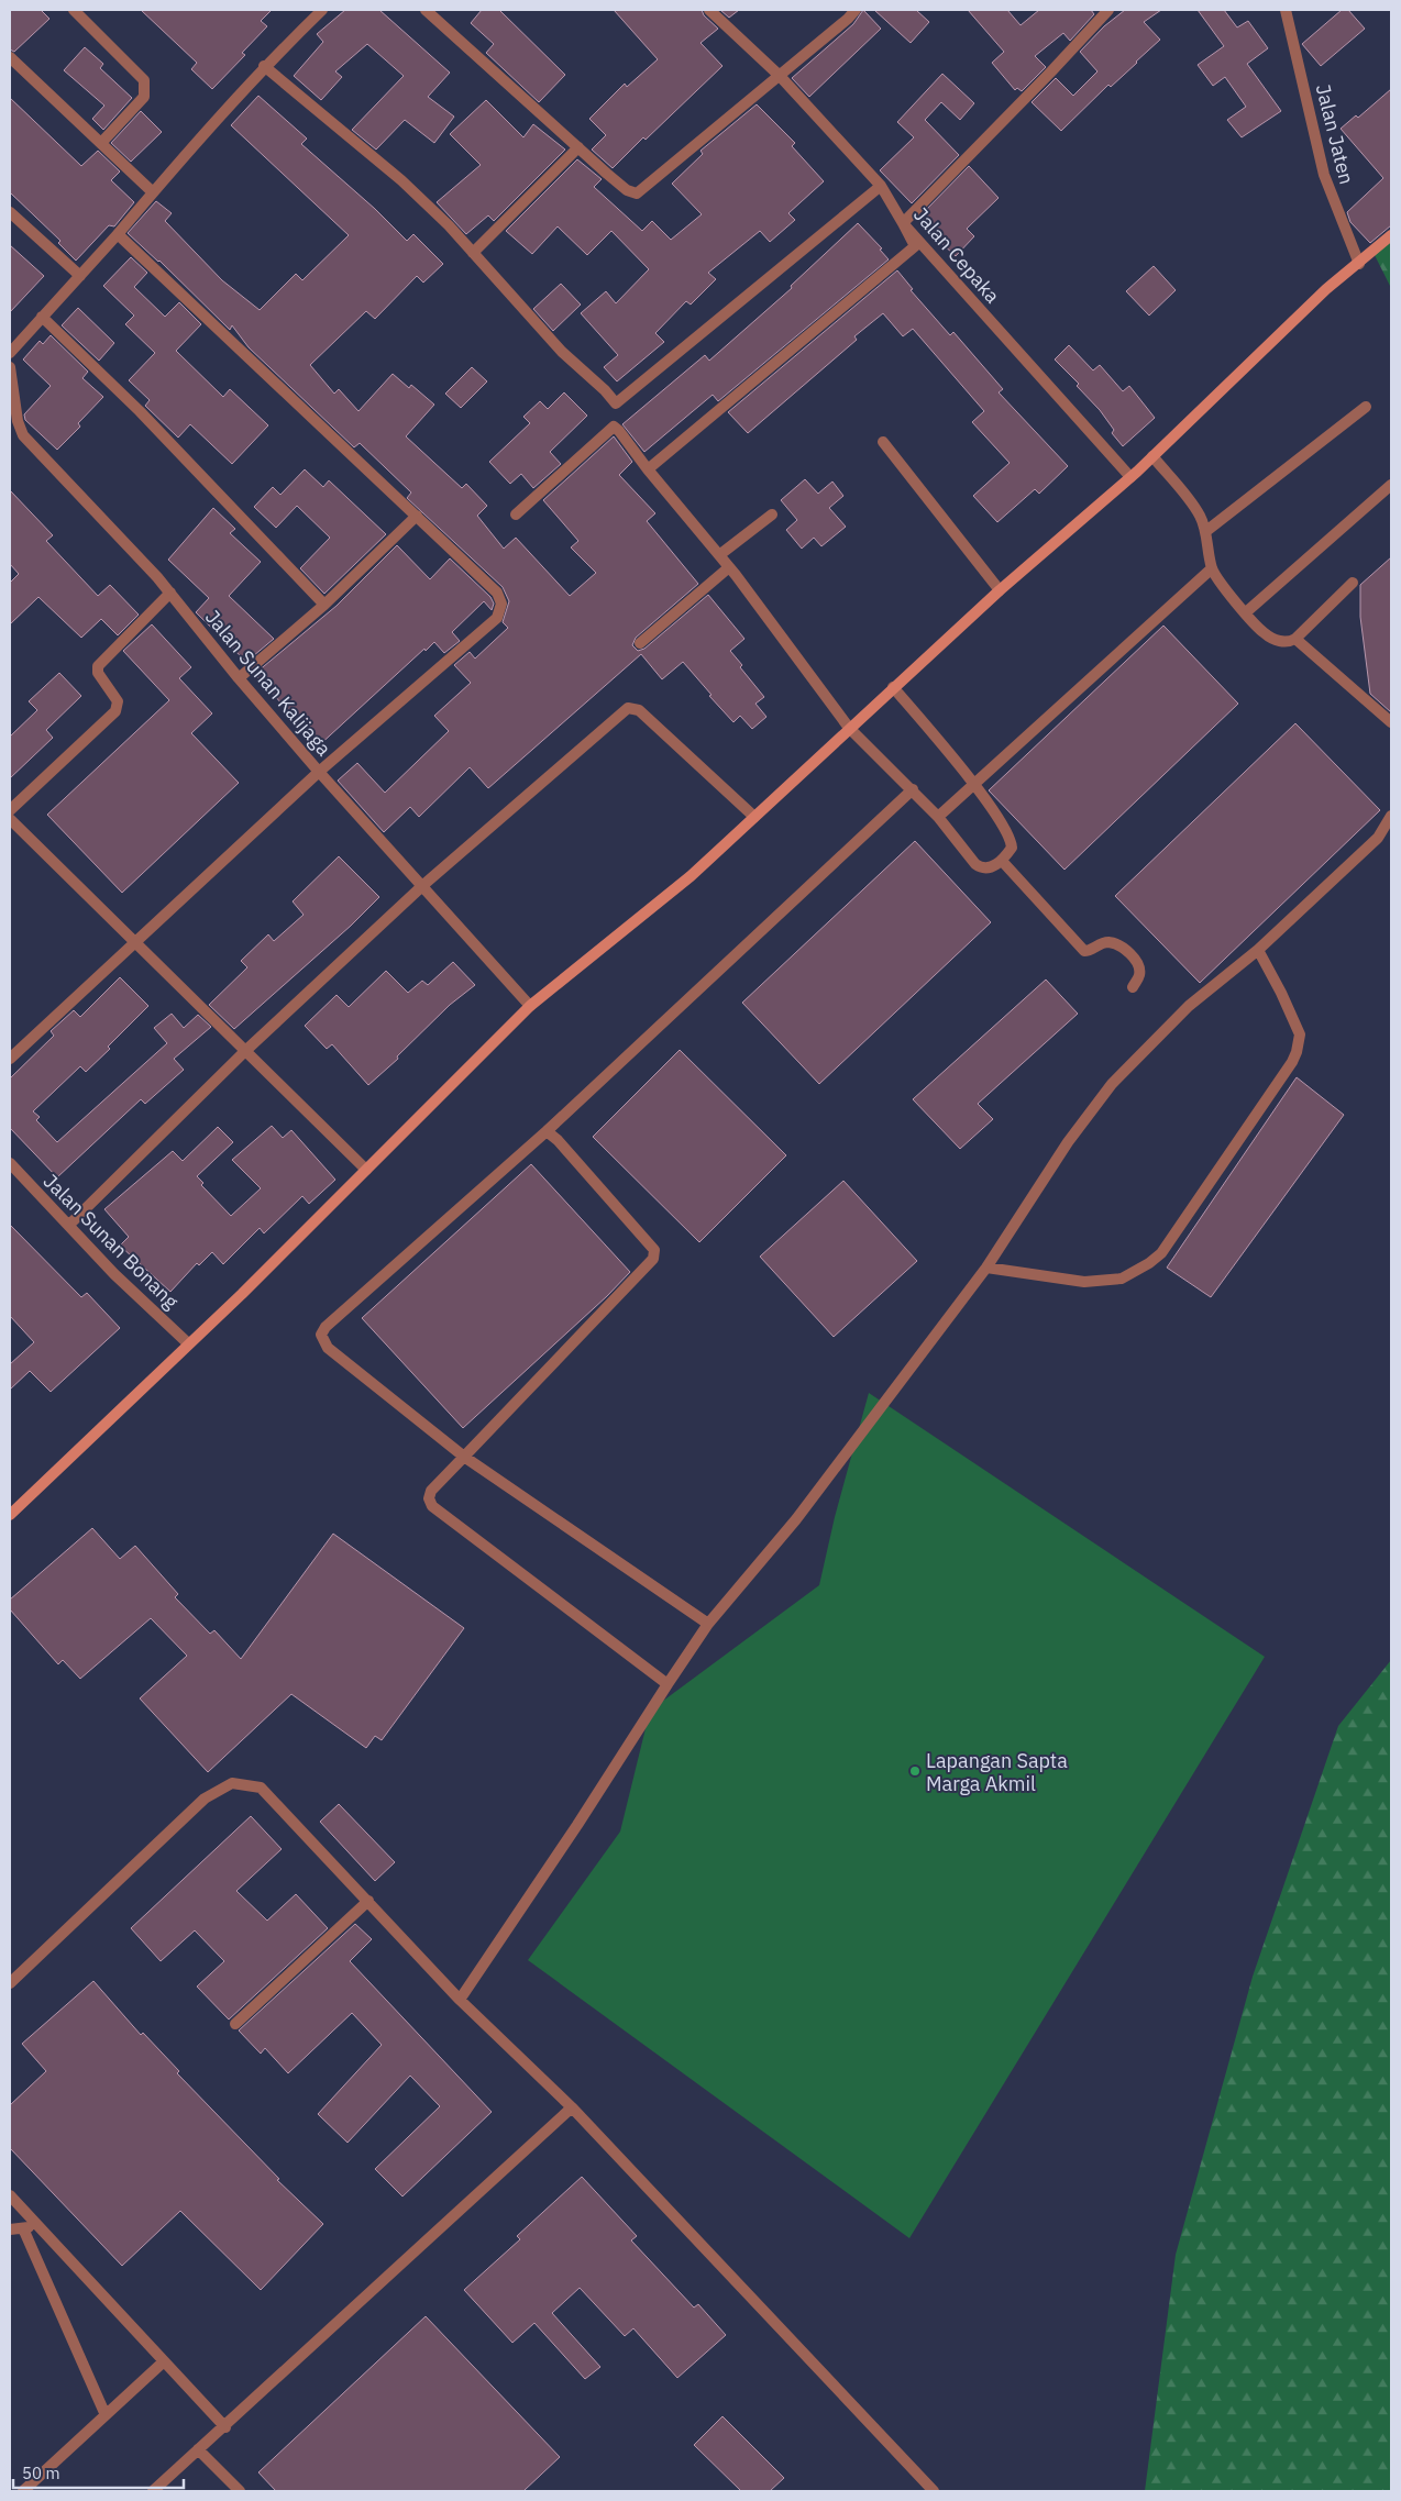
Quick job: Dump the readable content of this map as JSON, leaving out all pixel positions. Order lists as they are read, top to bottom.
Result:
{
  "streets": {
    "street": [
      "Jalan Jaten",
      "Jalan Cepaka",
      "Jalan Sunan Kalijaga",
      "Jalan Sunan Bonang"
    ]
  },
  "places": ["Lapangan Sapta Marga Akmil"],
  "scale_bar": "50 m"
}
